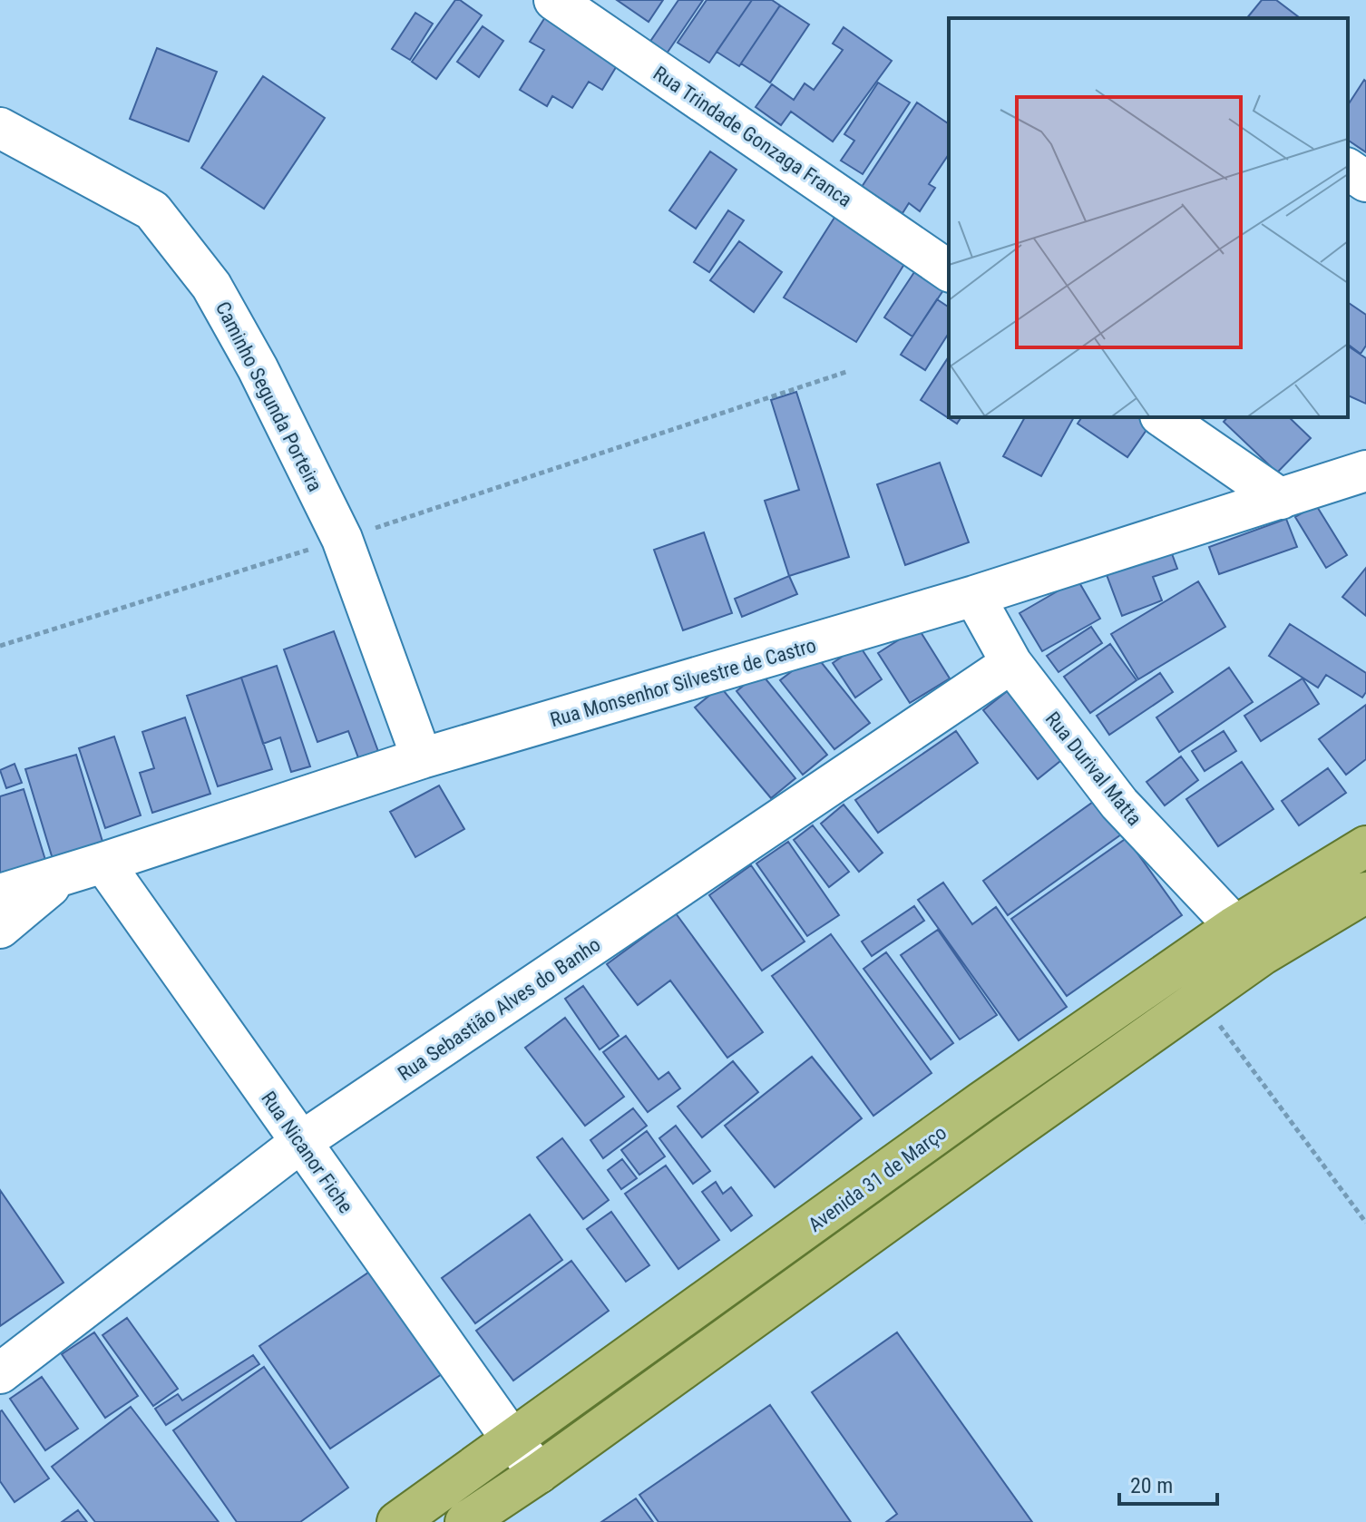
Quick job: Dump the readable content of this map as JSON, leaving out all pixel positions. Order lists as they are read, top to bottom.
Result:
{
  "streets": {
    "main road": ["Avenida 31 de Março"],
    "street": [
      "Rua Trindade Gonzaga Franca",
      "Caminho Segunda Porteira",
      "Rua Monsenhor Silvestre de Castro",
      "Rua Durival Matta",
      "Rua Sebastião Alves do Banho",
      "Rua Nicanor Fiche"
    ]
  },
  "crossings": [
    ["Caminho Segunda Porteira", "Rua Monsenhor Silvestre de Castro"],
    ["Rua Monsenhor Silvestre de Castro", "Rua Durival Matta"],
    ["Rua Monsenhor Silvestre de Castro", "Rua Nicanor Fiche"],
    ["Rua Durival Matta", "Rua Sebastião Alves do Banho"],
    ["Rua Durival Matta", "Avenida 31 de Março"],
    ["Rua Sebastião Alves do Banho", "Rua Nicanor Fiche"],
    ["Rua Nicanor Fiche", "Avenida 31 de Março"]
  ],
  "scale_bar": "20 m"
}
